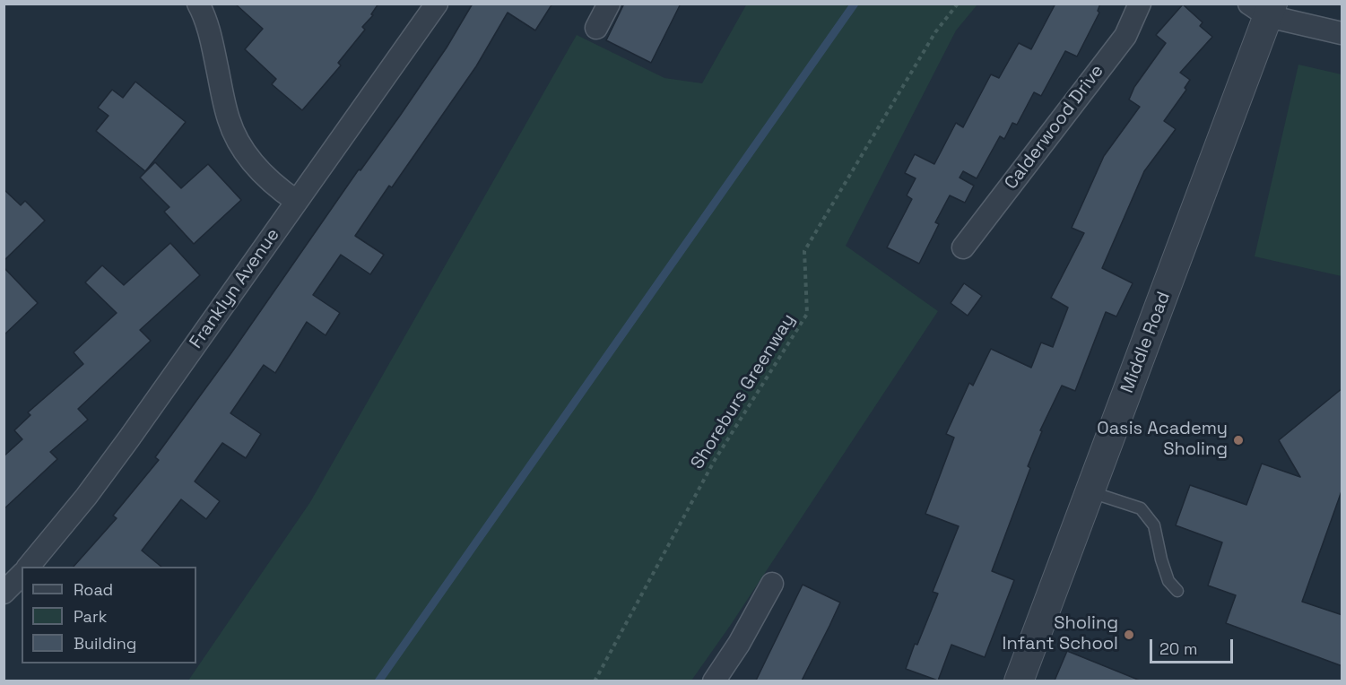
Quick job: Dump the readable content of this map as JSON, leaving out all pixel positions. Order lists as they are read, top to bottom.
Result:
{
  "streets": {
    "street": ["Calderwood Drive", "Franklyn Avenue", "Middle Road"],
    "path": ["Shoreburs Greenway"]
  },
  "places": ["Oasis Academy Sholing", "Sholing Infant School"],
  "legend": ["Road", "Park", "Building"],
  "scale_bar": "20 m"
}
